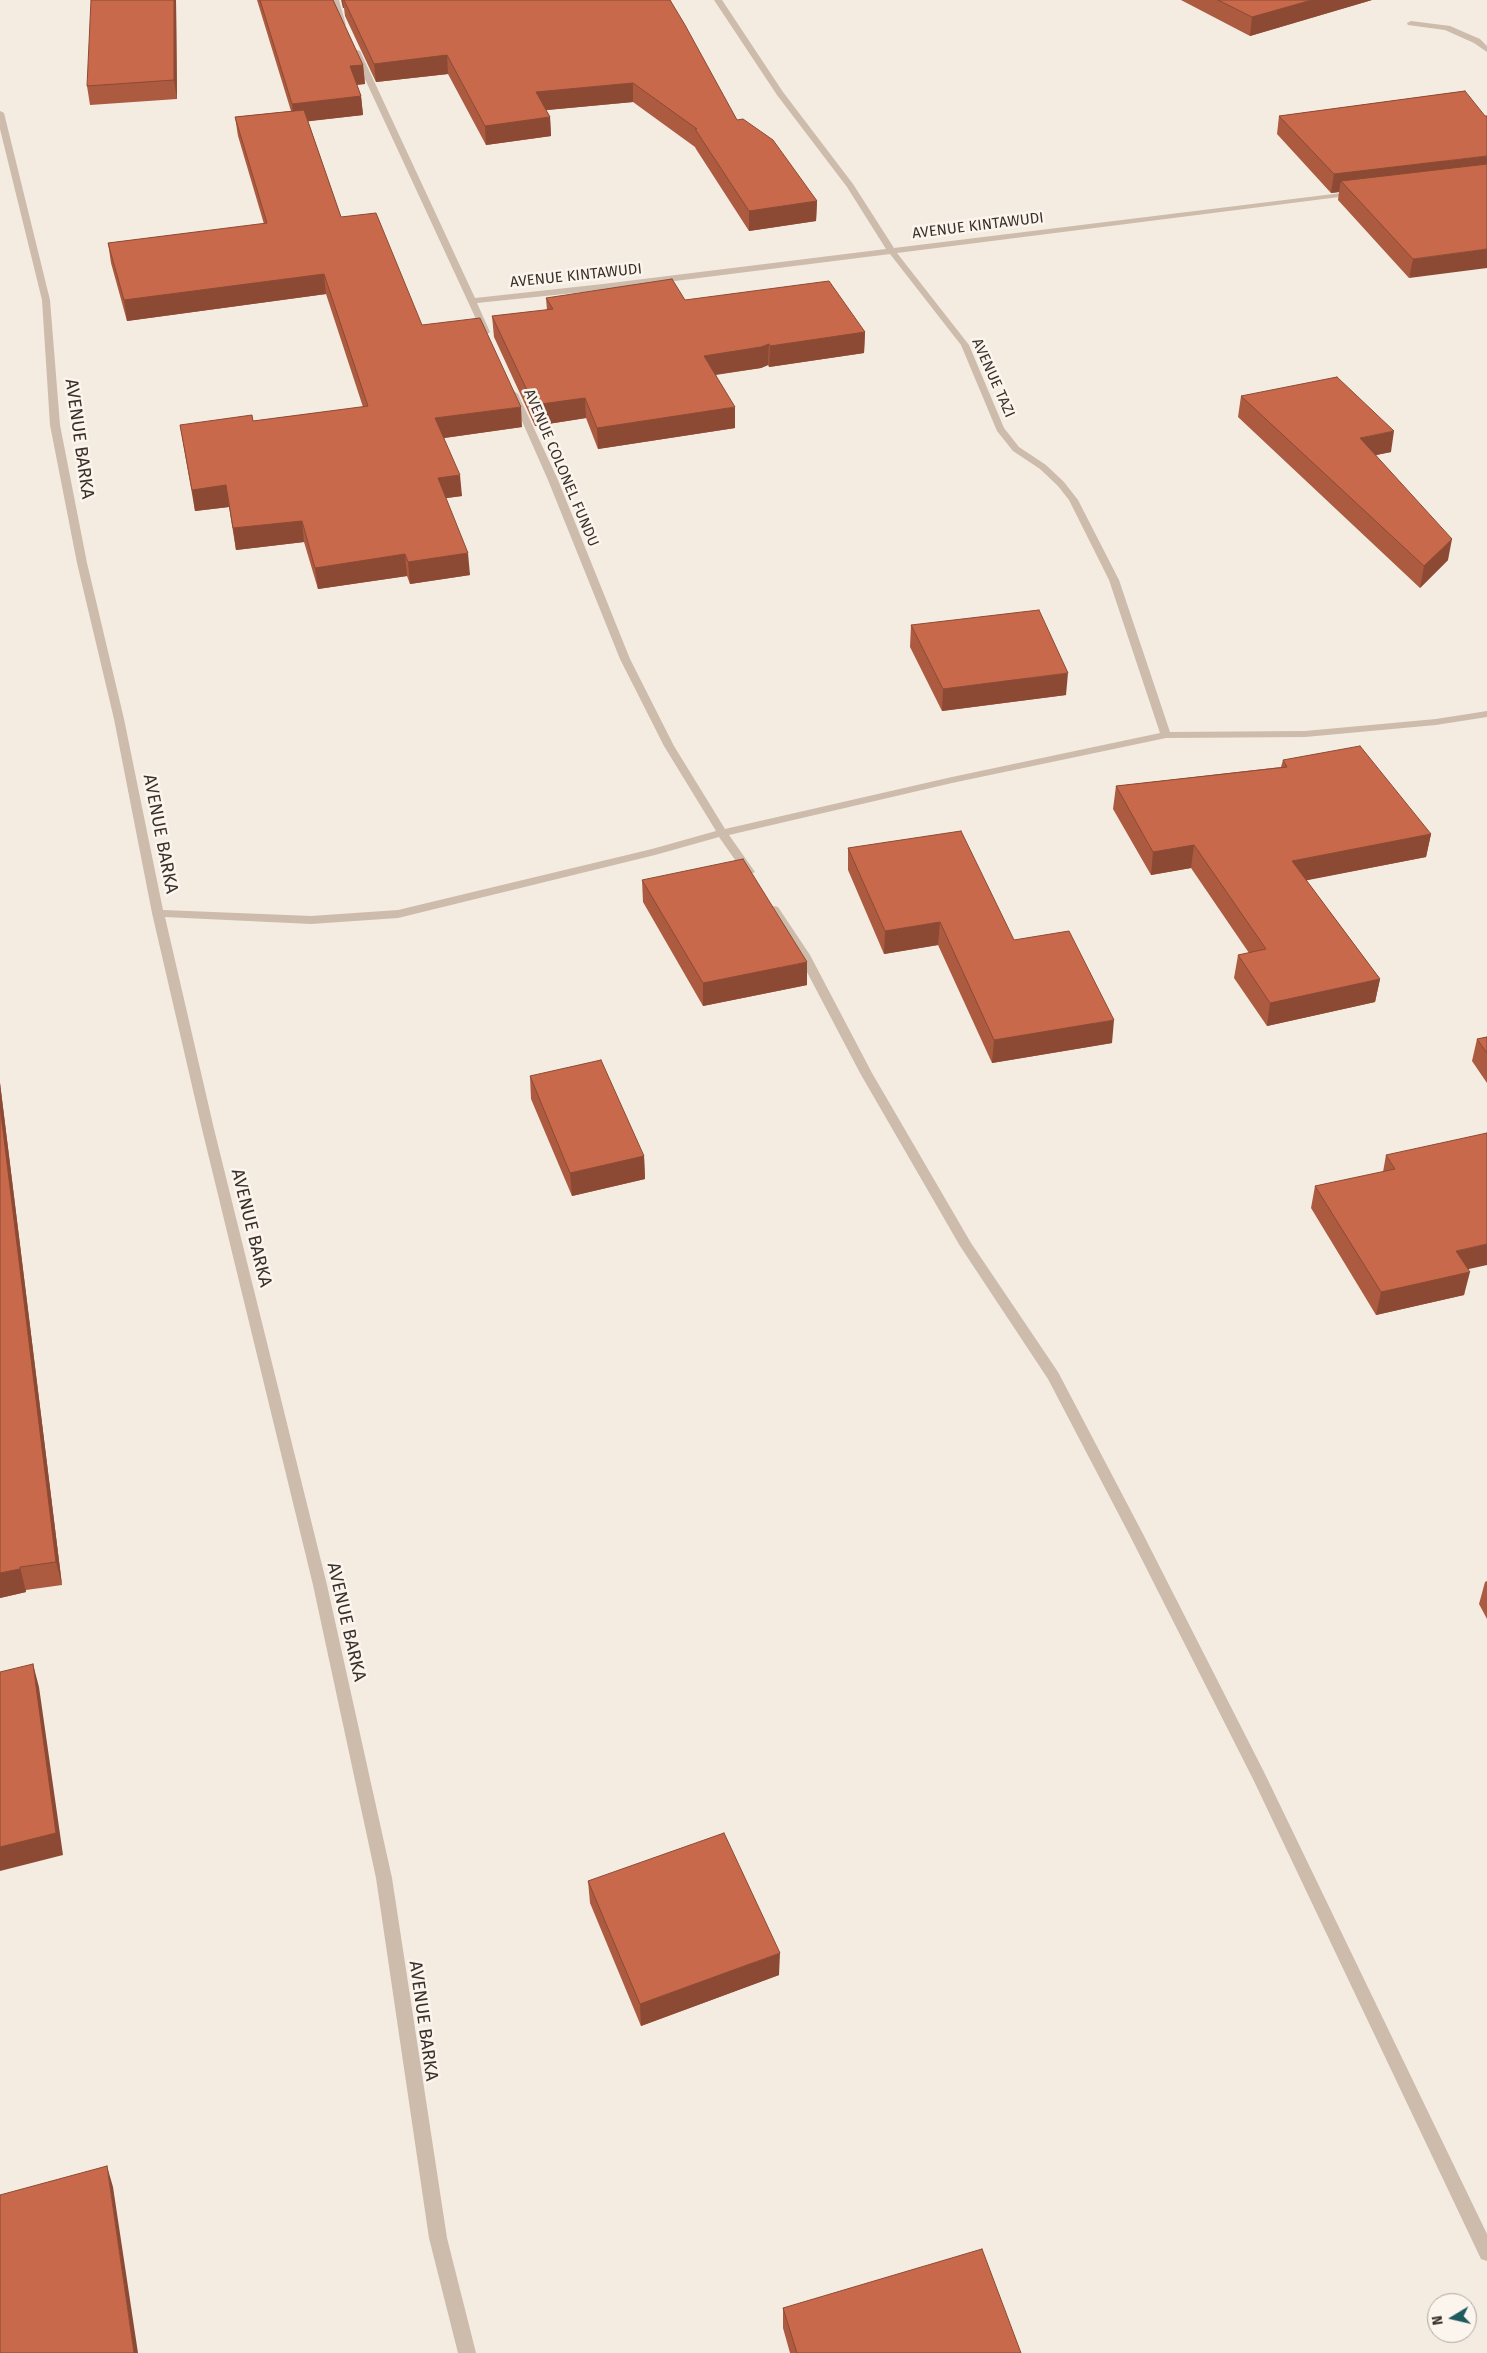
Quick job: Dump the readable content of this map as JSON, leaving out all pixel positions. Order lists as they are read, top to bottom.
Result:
{
  "streets": {
    "street": [
      "AVENUE KINTAWUDI",
      "AVENUE TAZI",
      "AVENUE BARKA",
      "AVENUE COLONEL FUNDU"
    ]
  },
  "crossings": [
    ["AVENUE KINTAWUDI", "AVENUE TAZI"]
  ],
  "north": "left"
}
